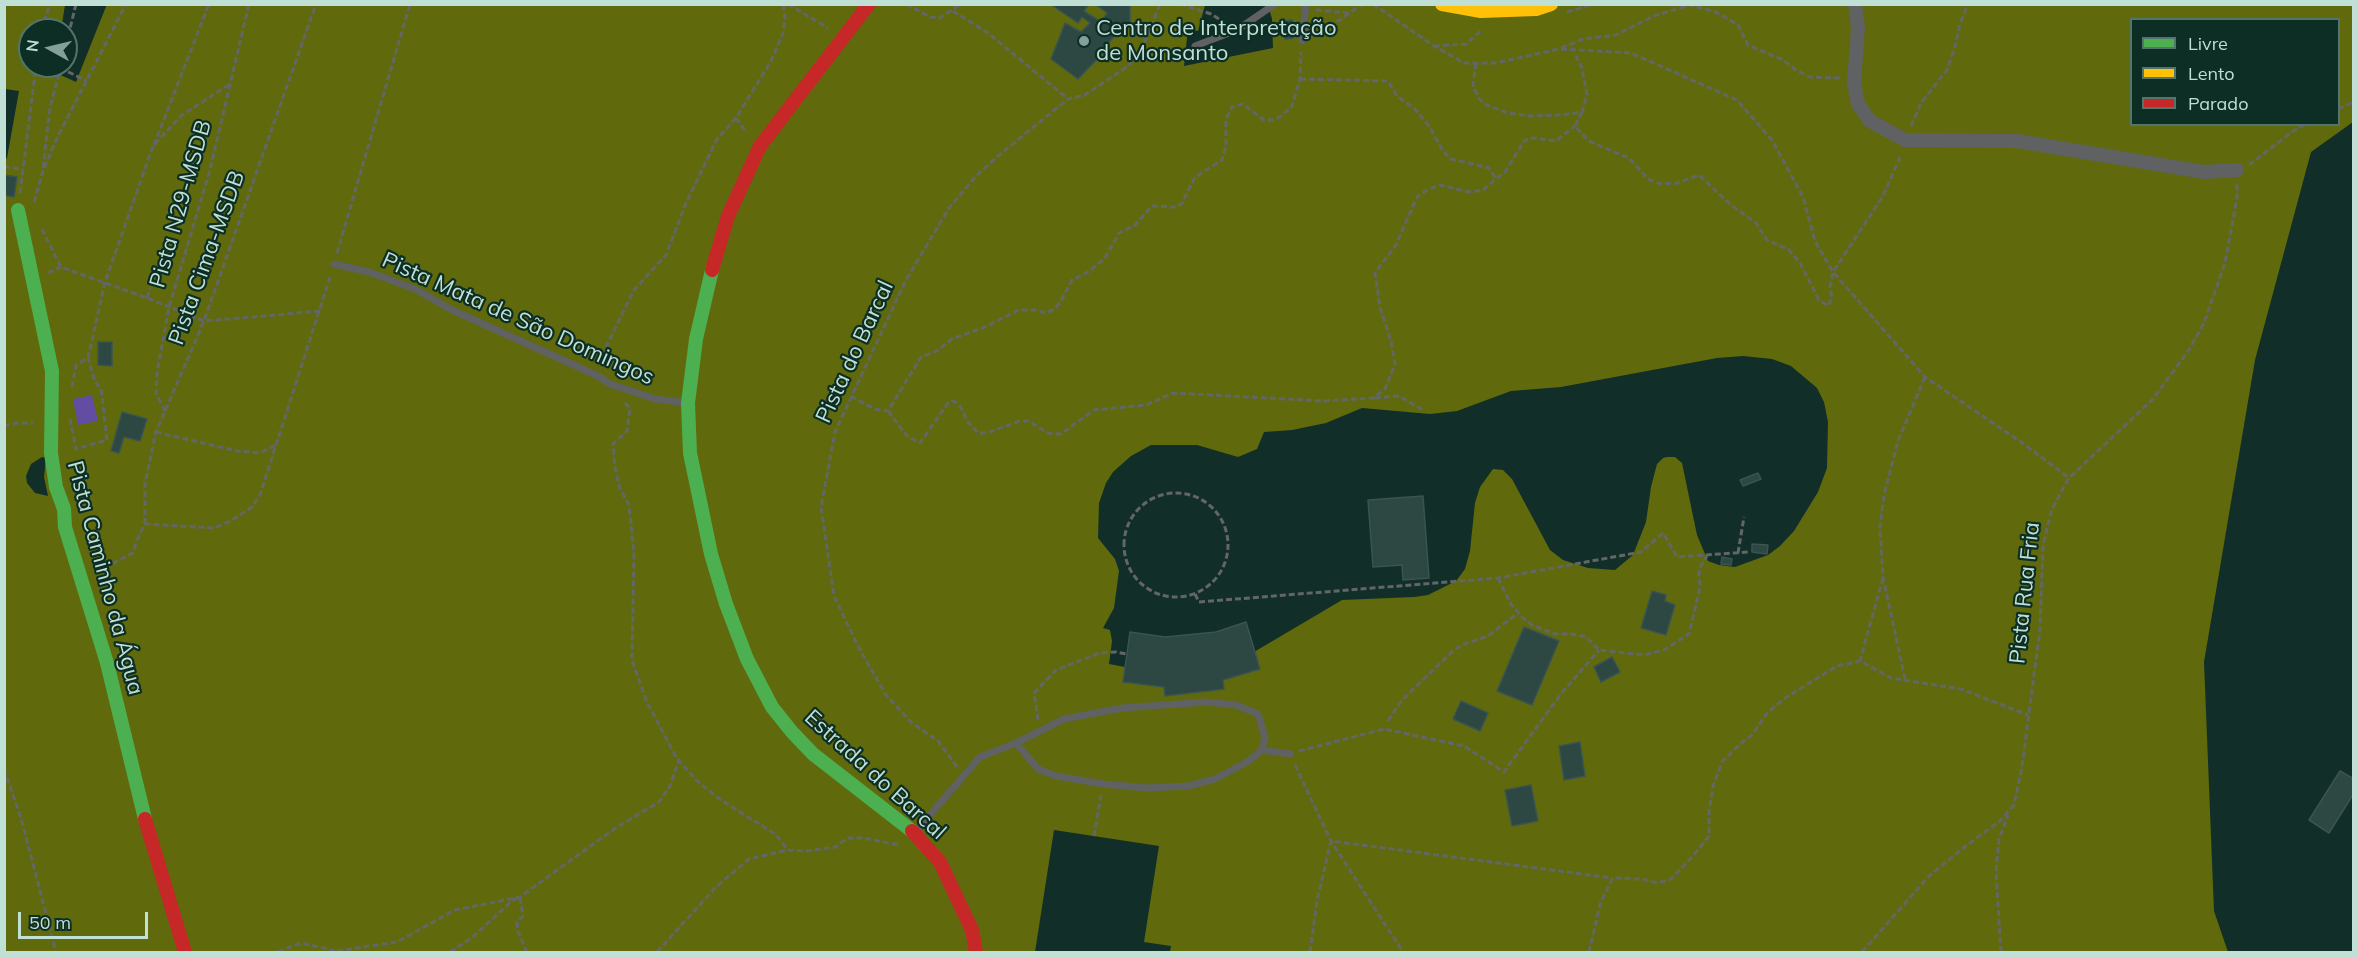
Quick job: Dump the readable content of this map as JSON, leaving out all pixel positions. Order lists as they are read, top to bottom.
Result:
{
  "streets": {
    "street": ["Pista Caminho da Água", "Estrada do Barcal"],
    "lane": ["Pista Mata de São Domingos"],
    "path": [
      "Pista N29-MSDB",
      "Pista Cima-MSDB",
      "Pista do Barcal",
      "Pista Rua Fria"
    ]
  },
  "crossings": [
    ["Pista N29-MSDB", "Pista Cima-MSDB"],
    ["Pista Mata de São Domingos", "Estrada do Barcal"]
  ],
  "places": ["Centro de Interpretação de Monsanto"],
  "legend": ["Livre", "Lento", "Parado"],
  "scale_bar": "50 m",
  "north": "left"
}
